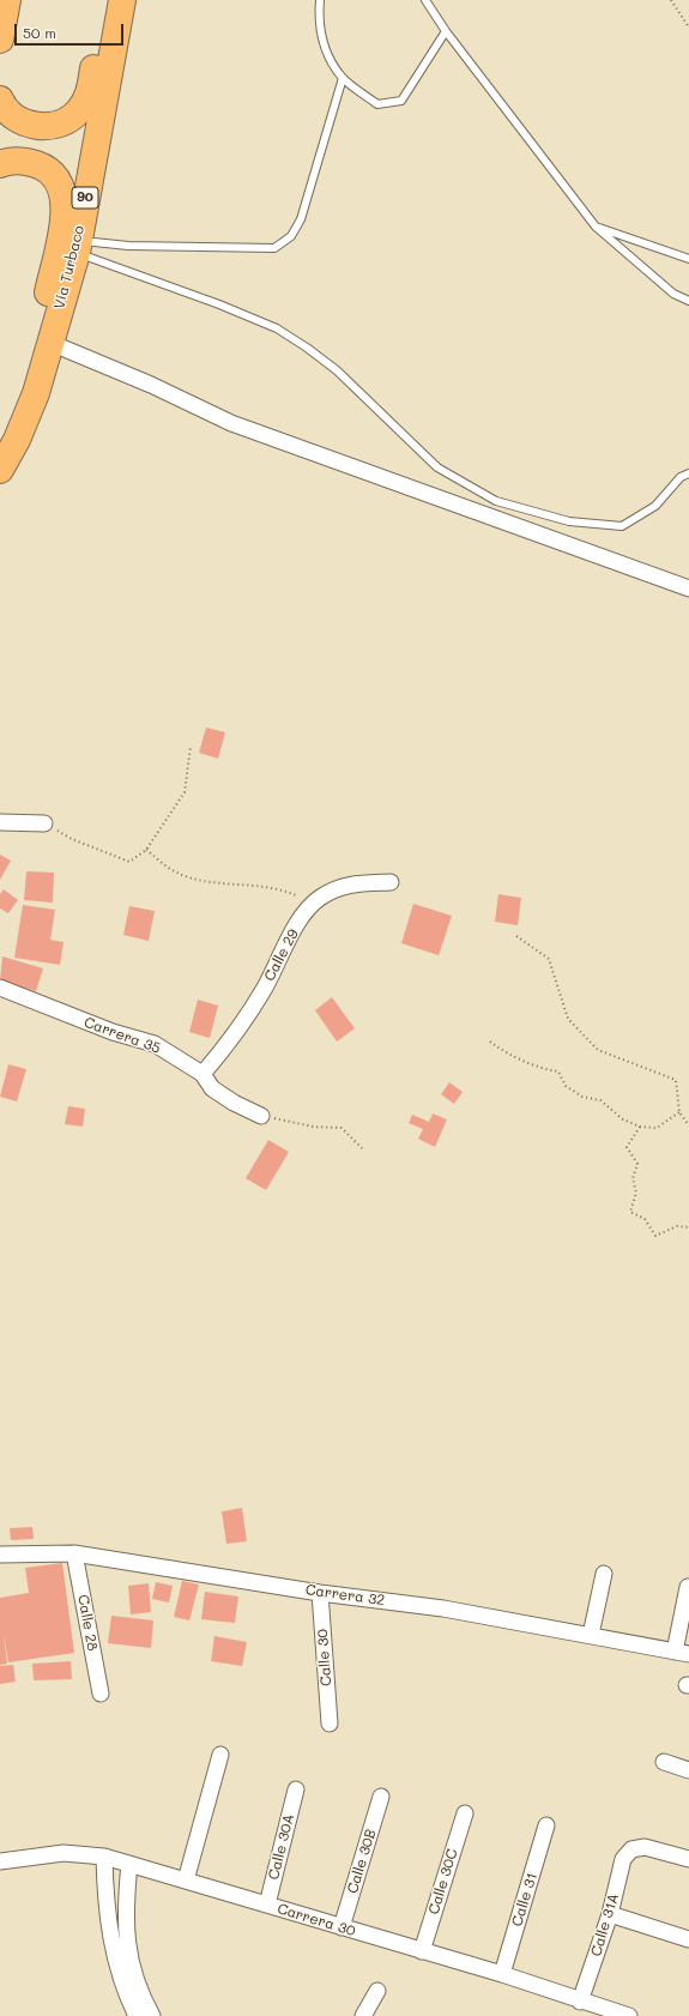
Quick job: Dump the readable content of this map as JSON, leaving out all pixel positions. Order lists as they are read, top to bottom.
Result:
{
  "streets": {
    "highway": ["90", "Vía Turbaco"],
    "street": [
      "Calle 29",
      "Carrera 35",
      "Carrera 32",
      "Calle 28",
      "Calle 30",
      "Calle 30A",
      "Calle 30B",
      "Calle 30C",
      "Calle 31",
      "Carrera 30",
      "Calle 31A"
    ]
  },
  "crossings": [
    ["Calle 29", "Carrera 35"],
    ["Carrera 32", "Calle 28"],
    ["Carrera 32", "Calle 30"],
    ["Calle 30A", "Carrera 30"],
    ["Calle 30B", "Carrera 30"],
    ["Calle 30C", "Carrera 30"],
    ["Calle 31", "Carrera 30"],
    ["Carrera 30", "Calle 31A"]
  ],
  "scale_bar": "50 m"
}
